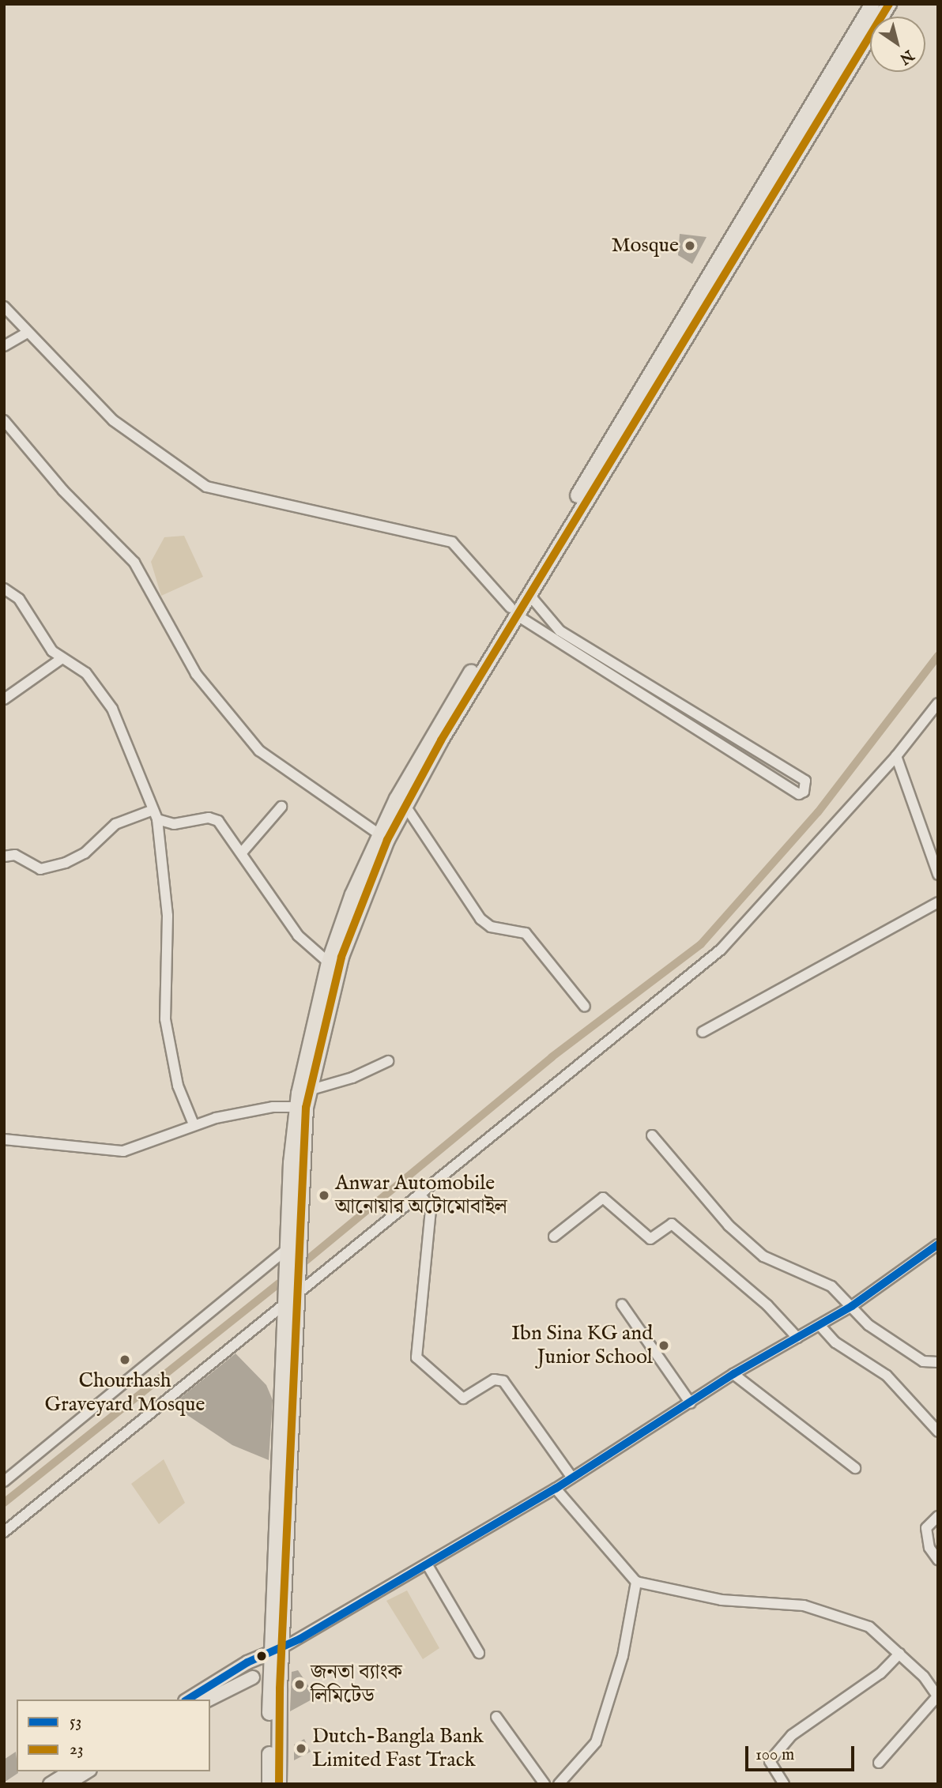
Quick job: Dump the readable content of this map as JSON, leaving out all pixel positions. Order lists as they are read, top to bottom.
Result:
{
  "places": [
    "Mosque",
    "Anwar Automobile আনোয়ার অটোমোবাইল",
    "Ibn Sina KG and Junior School",
    "Chourhash Graveyard Mosque",
    "জনতা ব্যাংক লিমিটেড",
    "Dutch-Bangla Bank Limited Fast Track"
  ],
  "lines": ["transit line 23", "transit line 53"],
  "legend": ["53", "23"],
  "scale_bar": "100 m",
  "north": "bottom right"
}
